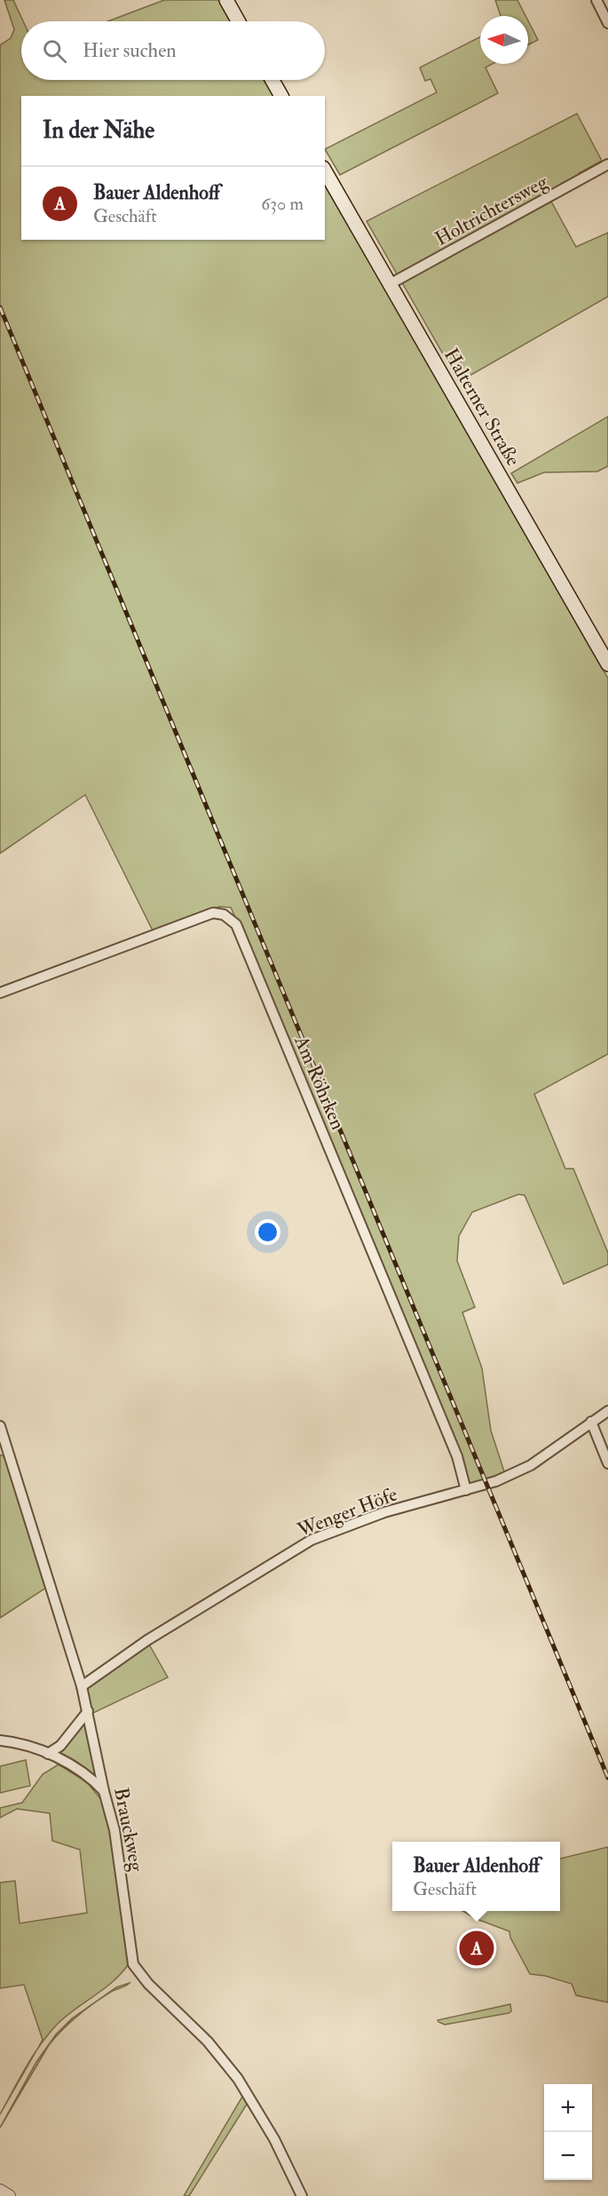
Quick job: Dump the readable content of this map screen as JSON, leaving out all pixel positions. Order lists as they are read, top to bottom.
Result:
{
  "streets": {
    "main road": ["Halterner Straße"],
    "street": [
      "Holtrichtersweg",
      "Am Röhrken",
      "Wenger Höfe",
      "Brauckweg"
    ]
  },
  "crossings": [
    ["Holtrichtersweg", "Halterner Straße"],
    ["Am Röhrken", "Wenger Höfe"],
    ["Wenger Höfe", "Brauckweg"]
  ],
  "north": "left",
  "page": {
    "search": "Hier suchen",
    "heading": "In der Nähe",
    "list": [
      {
        "mark": "A",
        "name": "Bauer Aldenhoff",
        "note": "Geschäft",
        "value": "630 m"
      }
    ],
    "popup": ["Bauer Aldenhoff", "Geschäft"],
    "pins": "A",
    "map_buttons": ["+", "−"]
  }
}
